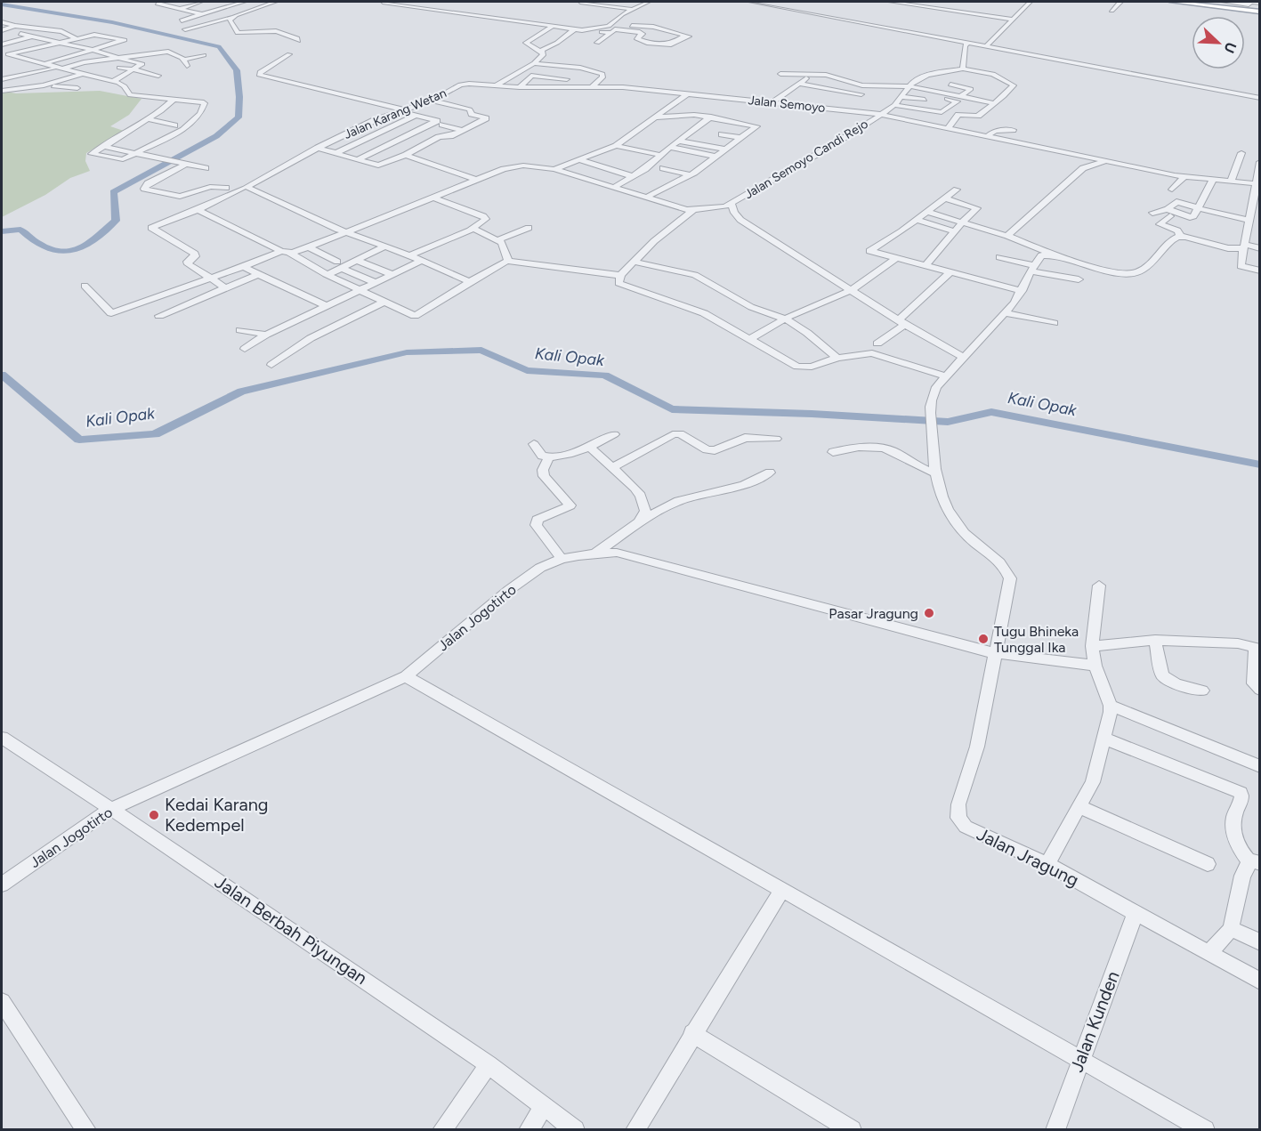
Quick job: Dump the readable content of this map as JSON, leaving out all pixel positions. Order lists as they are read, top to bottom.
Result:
{
  "streets": {
    "street": [
      "Jalan Semoyo",
      "Jalan Karang Wetan",
      "Jalan Semoyo Candi Rejo",
      "Jalan Jogotirto",
      "Jalan Jragung",
      "Jalan Berbah Piyungan",
      "Jalan Kunden"
    ]
  },
  "crossings": [
    ["Jalan Semoyo", "Jalan Karang Wetan"],
    ["Jalan Semoyo", "Jalan Semoyo Candi Rejo"],
    ["Jalan Jogotirto", "Jalan Jragung"],
    ["Jalan Jogotirto", "Jalan Berbah Piyungan"],
    ["Jalan Jragung", "Jalan Kunden"]
  ],
  "water": ["Kali Opak"],
  "places": ["Pasar Jragung", "Tugu Bhineka Tunggal Ika", "Kedai Karang Kedempel"],
  "north": "bottom right"
}
